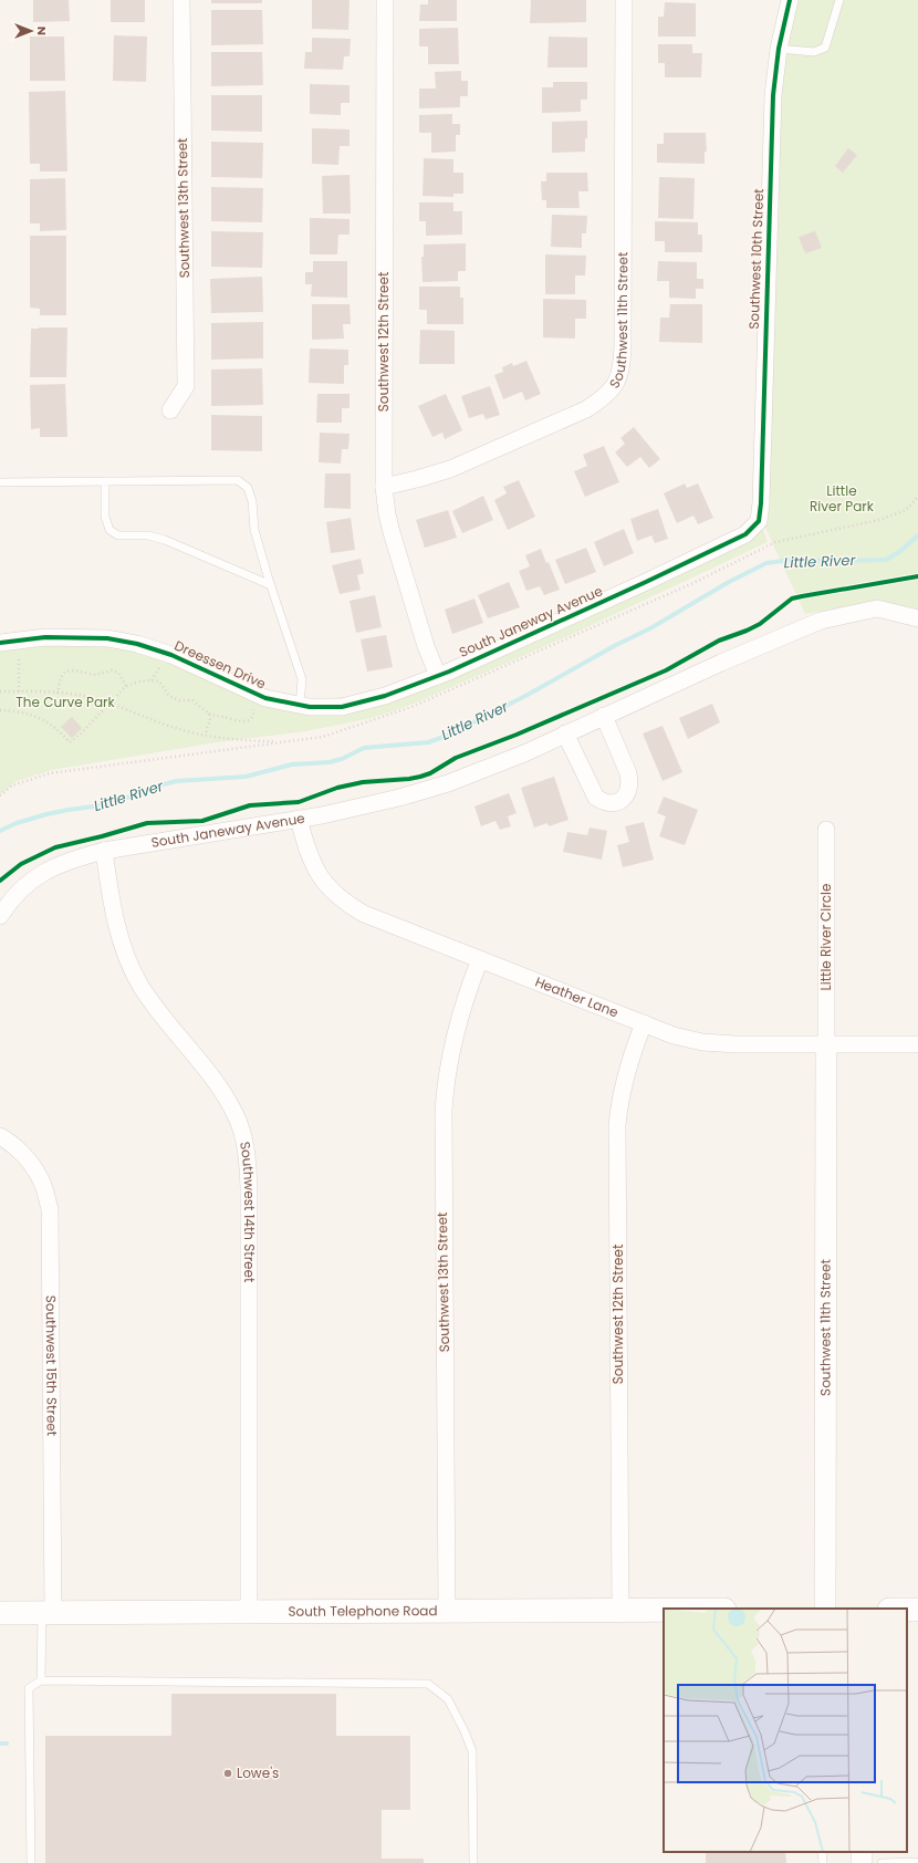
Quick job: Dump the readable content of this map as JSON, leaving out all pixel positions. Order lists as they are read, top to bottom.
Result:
{
  "streets": {
    "main road": ["South Telephone Road"],
    "street": [
      "Southwest 13th Street",
      "Southwest 10th Street",
      "Southwest 11th Street",
      "Southwest 12th Street",
      "South Janeway Avenue",
      "Dreessen Drive",
      "Little River Circle",
      "Heather Lane",
      "Southwest 14th Street",
      "Southwest 15th Street"
    ]
  },
  "crossings": [
    ["Southwest 13th Street", "Heather Lane"],
    ["Southwest 13th Street", "South Telephone Road"],
    ["Southwest 10th Street", "South Janeway Avenue"],
    ["Southwest 11th Street", "Southwest 12th Street"],
    ["Southwest 11th Street", "Little River Circle"],
    ["Southwest 11th Street", "Heather Lane"],
    ["Southwest 12th Street", "South Janeway Avenue"],
    ["Southwest 12th Street", "Heather Lane"],
    ["Southwest 12th Street", "South Telephone Road"],
    ["South Janeway Avenue", "Dreessen Drive"],
    ["South Janeway Avenue", "Heather Lane"],
    ["South Janeway Avenue", "Southwest 14th Street"],
    ["Little River Circle", "Heather Lane"],
    ["Southwest 14th Street", "South Telephone Road"],
    ["Southwest 15th Street", "South Telephone Road"]
  ],
  "water": ["Little River"],
  "parks": ["Little River Park", "The Curve Park"],
  "places": ["Lowe's"],
  "north": "right"
}
